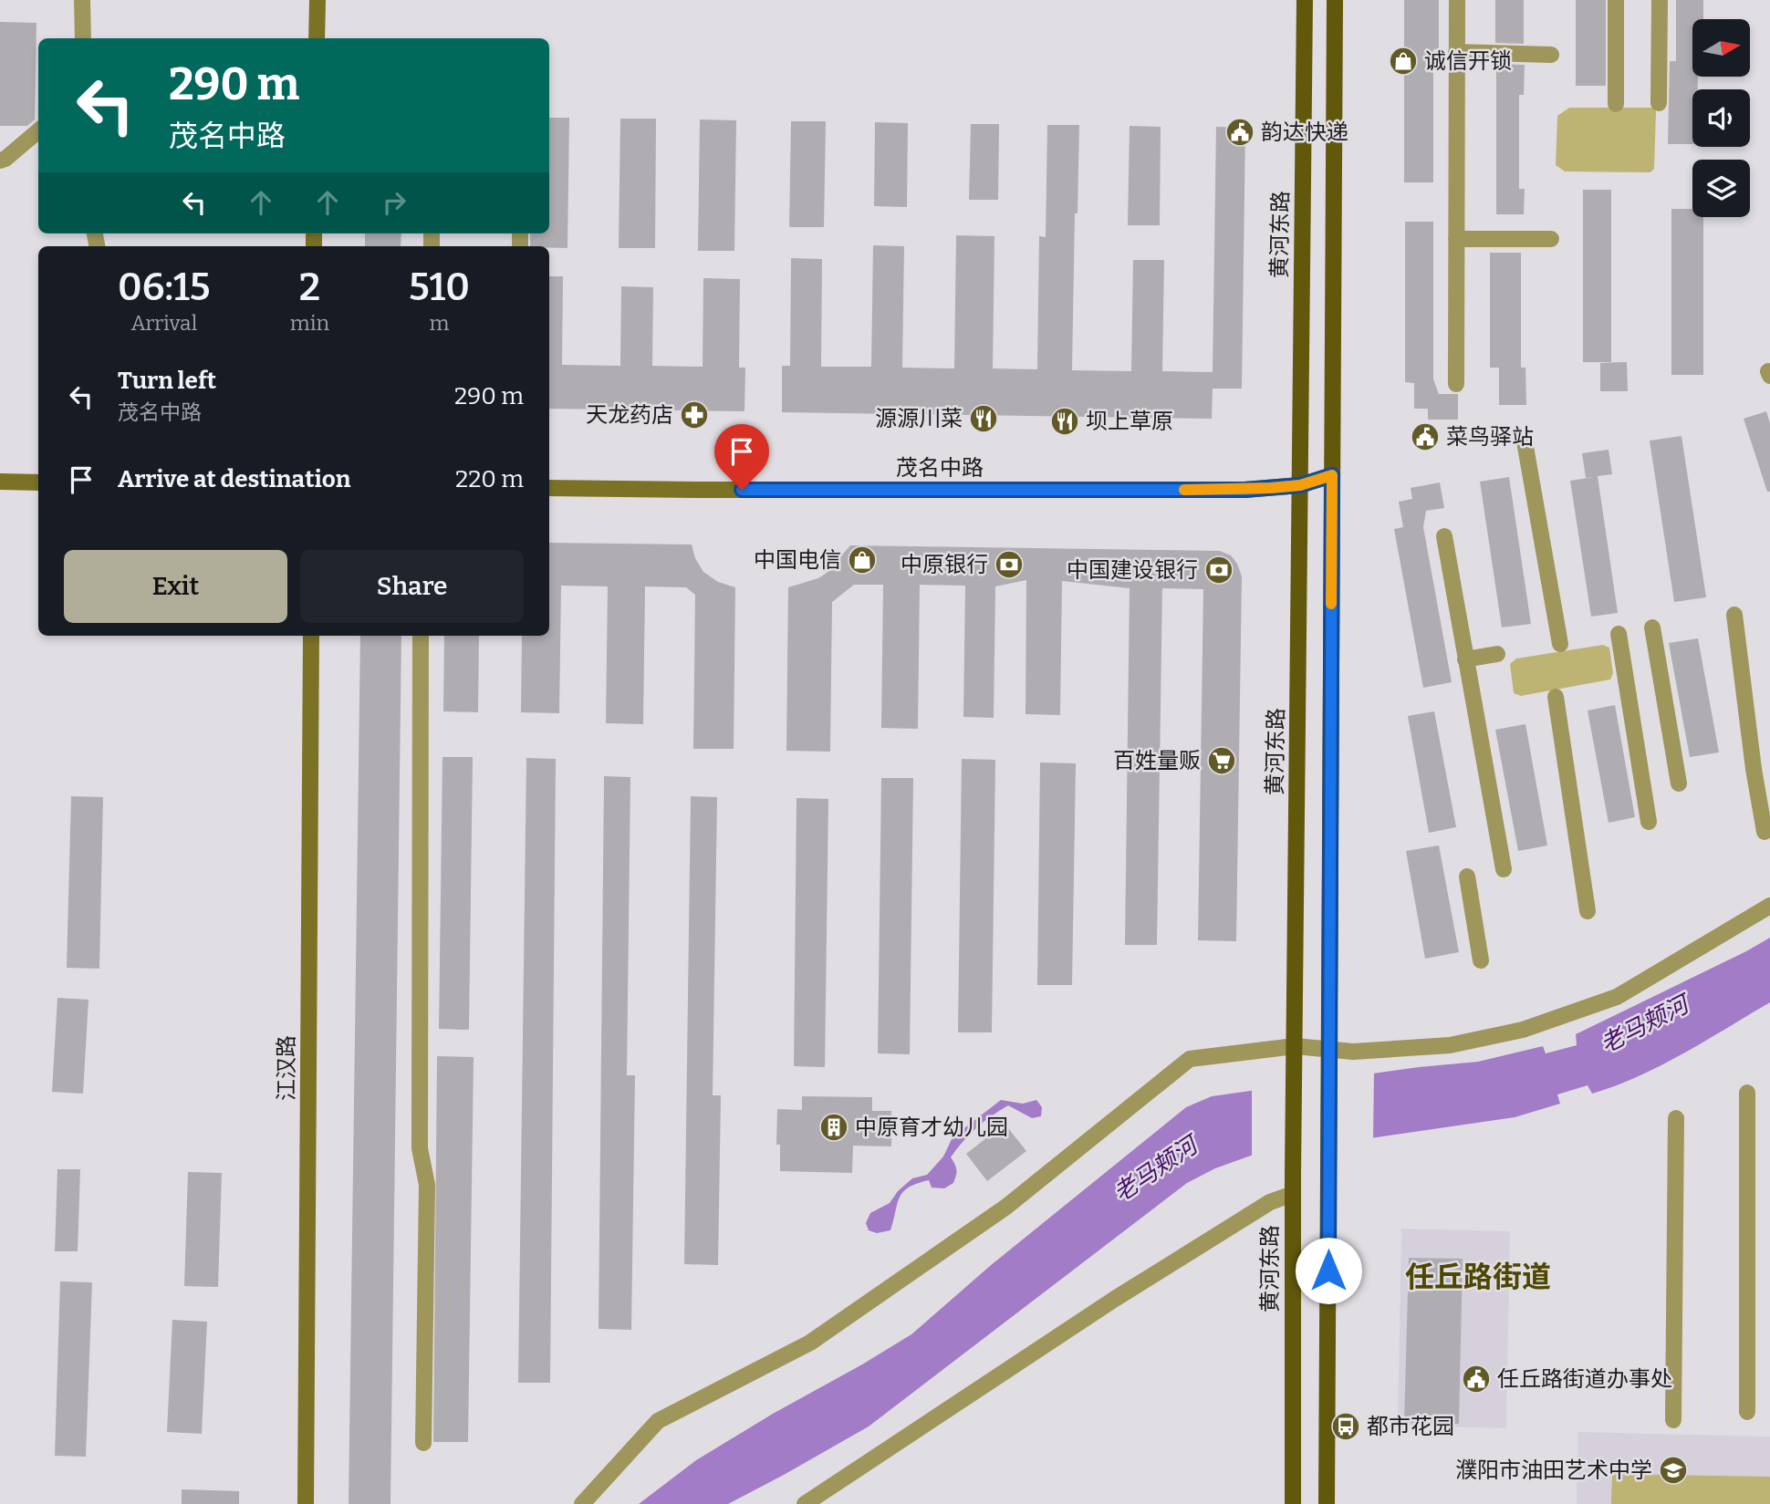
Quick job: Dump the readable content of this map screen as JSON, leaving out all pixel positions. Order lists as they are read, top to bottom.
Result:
{
  "streets": {
    "main road": ["黄河东路"],
    "street": ["茂名中路", "江汉路"]
  },
  "crossings": [
    ["黄河东路", "茂名中路"]
  ],
  "districts": ["任丘路街道"],
  "water": ["老马颊河"],
  "places": {
    "shop": ["诚信开锁", "中国电信"],
    "public building": ["韵达快递", "菜鸟驿站", "任丘路街道办事处"],
    "pharmacy": ["天龙药店"],
    "restaurant": ["源源川菜", "坝上草原"],
    "bank": ["中原银行", "中国建设银行"],
    "supermarket": ["百姓量贩"],
    "building": ["中原育才幼儿园"],
    "bus stop": ["都市花园"],
    "school or university": ["濮阳市油田艺术中学"]
  },
  "north": "right",
  "page": {
    "turn": ["290 m", "茂名中路"],
    "eta": [
      "06:15",
      "Arrival",
      "2",
      "min",
      "510",
      "m"
    ],
    "list": [
      {
        "name": "Turn left",
        "note": "茂名中路",
        "value": "290 m"
      },
      {
        "name": "Arrive at destination",
        "value": "220 m"
      }
    ],
    "buttons": ["Exit", "Share"]
  }
}
